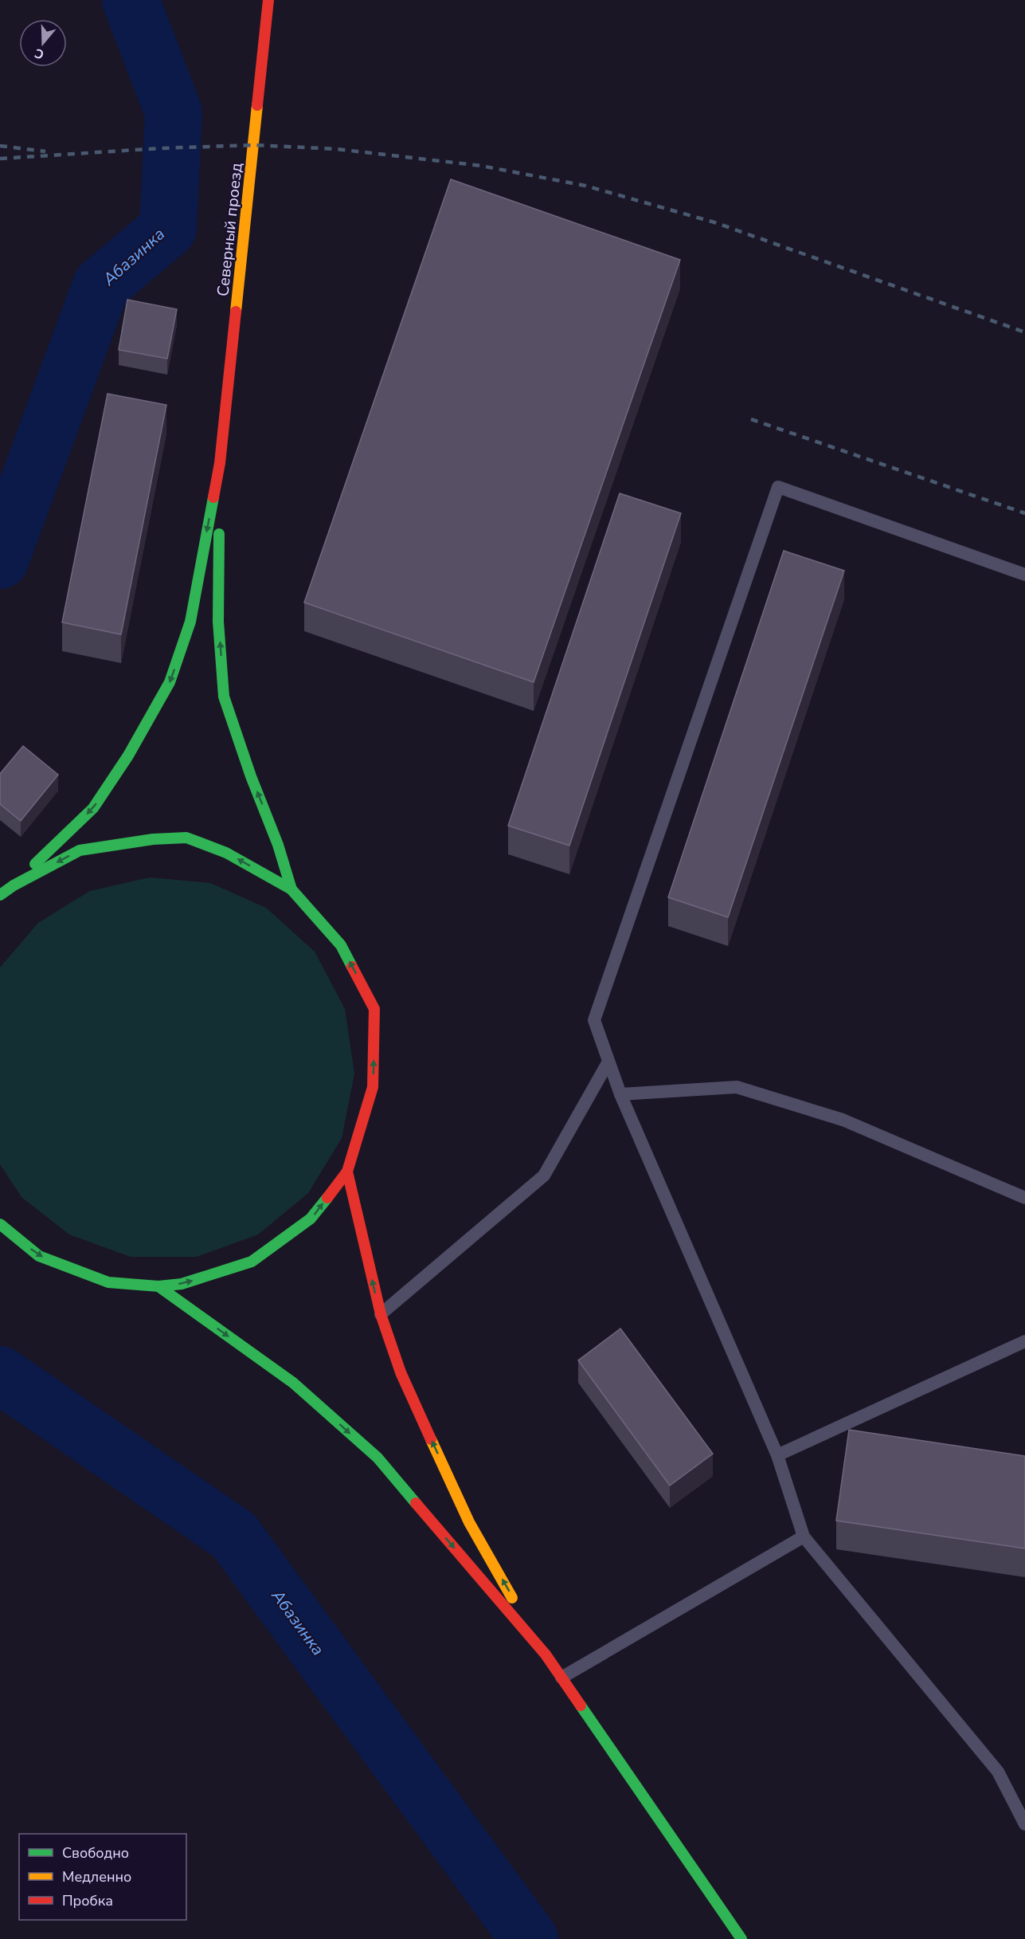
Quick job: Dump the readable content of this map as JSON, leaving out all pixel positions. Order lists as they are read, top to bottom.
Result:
{
  "streets": {
    "main road": ["Северный проезд"]
  },
  "water": ["Абазинка"],
  "legend": ["Свободно", "Медленно", "Пробка"],
  "north": "bottom"
}
